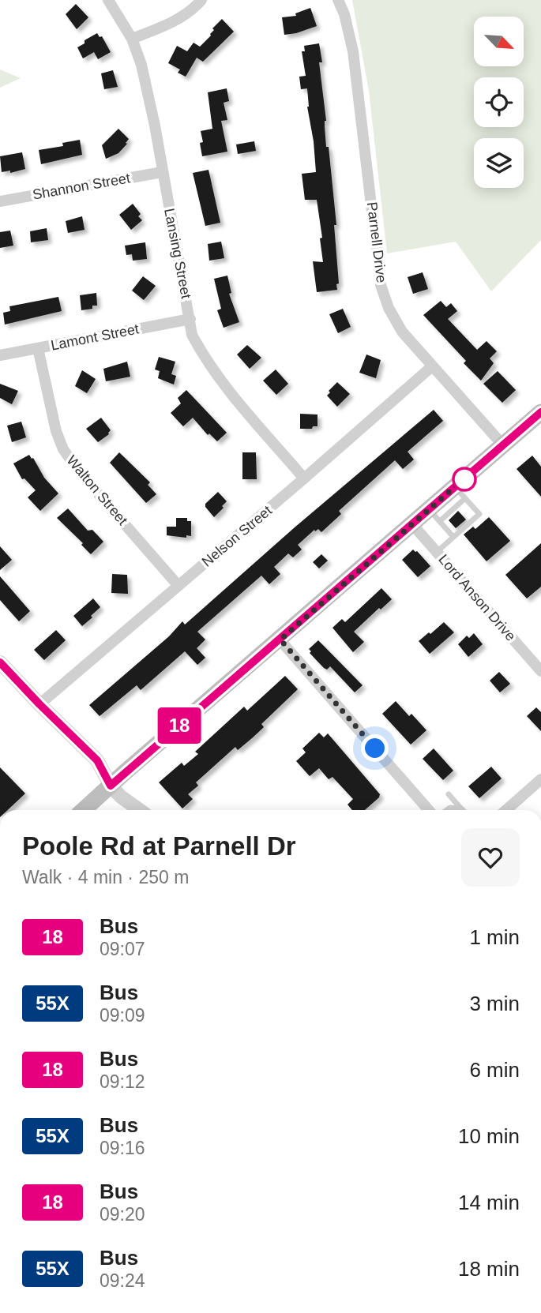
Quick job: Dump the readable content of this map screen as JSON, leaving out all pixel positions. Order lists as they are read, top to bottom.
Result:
{
  "streets": {
    "street": [
      "Shannon Street",
      "Parnell Drive",
      "Lansing Street",
      "Lamont Street",
      "Walton Street",
      "Nelson Street",
      "Lord Anson Drive"
    ]
  },
  "crossings": [
    ["Shannon Street", "Lansing Street"],
    ["Parnell Drive", "Nelson Street"],
    ["Lansing Street", "Lamont Street"],
    ["Lansing Street", "Nelson Street"],
    ["Lamont Street", "Walton Street"],
    ["Walton Street", "Nelson Street"]
  ],
  "lines": ["bus line 18"],
  "north": "bottom right",
  "page": {
    "on_map": "18",
    "heading": ["Poole Rd at Parnell Dr", "Walk · 4 min · 250 m"],
    "list": [
      {
        "mark": "18",
        "name": "Bus",
        "note": "09:07",
        "value": "1 min"
      },
      {
        "mark": "55X",
        "name": "Bus",
        "note": "09:09",
        "value": "3 min"
      },
      {
        "mark": "18",
        "name": "Bus",
        "note": "09:12",
        "value": "6 min"
      },
      {
        "mark": "55X",
        "name": "Bus",
        "note": "09:16",
        "value": "10 min"
      },
      {
        "mark": "18",
        "name": "Bus",
        "note": "09:20",
        "value": "14 min"
      },
      {
        "mark": "55X",
        "name": "Bus",
        "note": "09:24",
        "value": "18 min"
      }
    ]
  }
}
